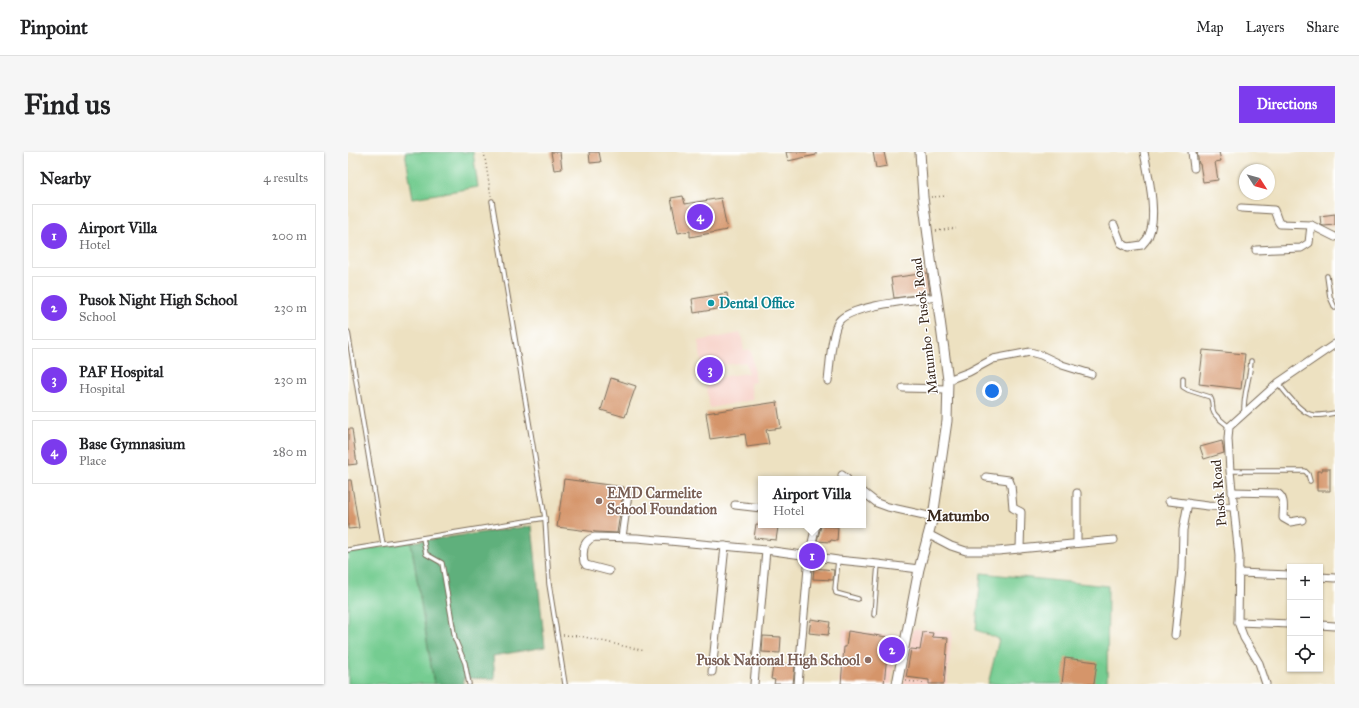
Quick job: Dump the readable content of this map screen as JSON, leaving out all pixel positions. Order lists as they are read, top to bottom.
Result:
{
  "streets": {
    "street": ["Matumbo - Pusok Road", "Pusok Road"]
  },
  "districts": ["Matumbo"],
  "places": ["Dental Office", "EMD Carmelite School Foundation", "Pusok National High School"],
  "north": "bottom right",
  "page": {
    "header": "Pinpoint",
    "nav": ["Map", "Layers", "Share"],
    "buttons": "Directions",
    "title": "Find us",
    "heading": ["Nearby", "4 results"],
    "pins": [
      "4",
      "3",
      "1",
      "2"
    ],
    "list": [
      {
        "mark": "1",
        "name": "Airport Villa",
        "note": "Hotel",
        "value": "200 m"
      },
      {
        "mark": "2",
        "name": "Pusok Night High School",
        "note": "School",
        "value": "230 m"
      },
      {
        "mark": "3",
        "name": "PAF Hospital",
        "note": "Hospital",
        "value": "230 m"
      },
      {
        "mark": "4",
        "name": "Base Gymnasium",
        "note": "Place",
        "value": "280 m"
      }
    ],
    "popup": ["Airport Villa", "Hotel"],
    "map_buttons": ["+", "−"]
  }
}
